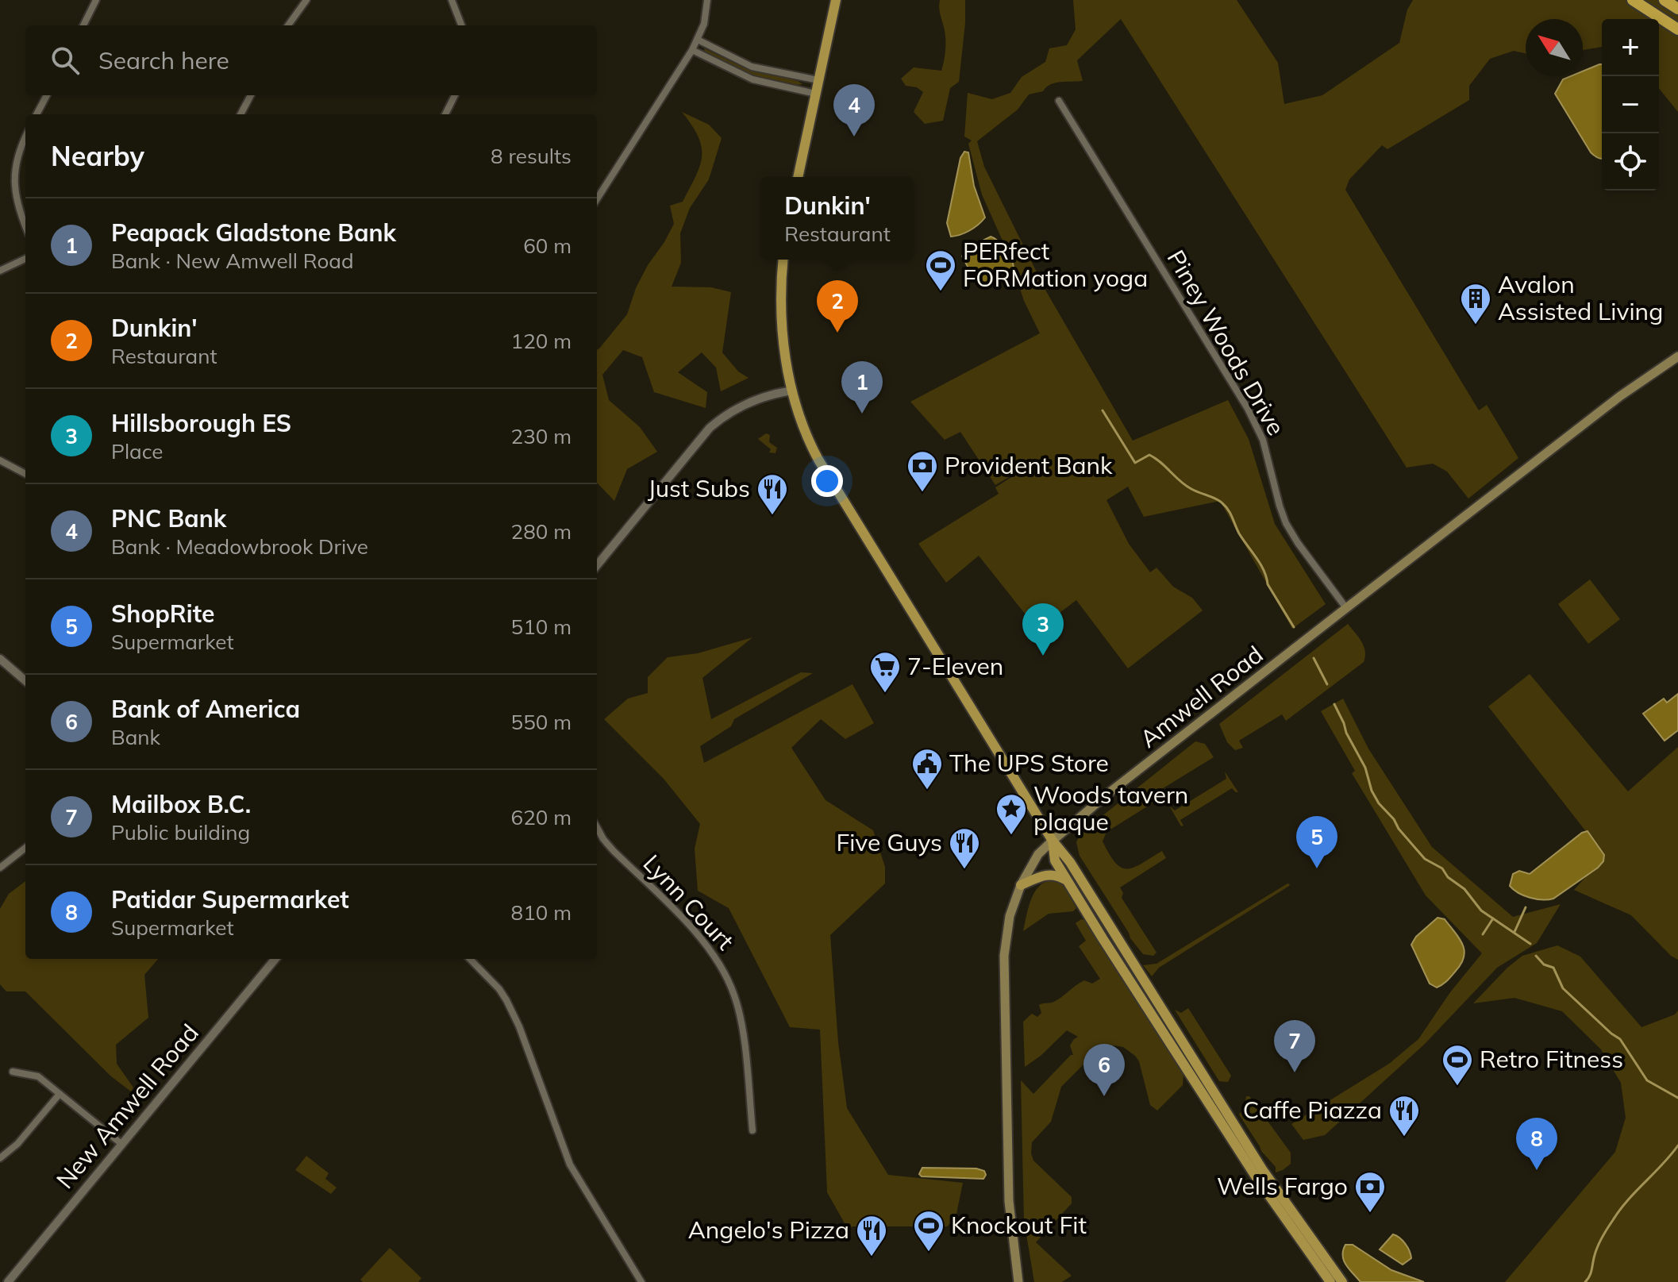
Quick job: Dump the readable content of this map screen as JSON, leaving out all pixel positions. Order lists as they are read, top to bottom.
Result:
{
  "streets": {
    "main road": ["Amwell Road"],
    "street": ["Piney Woods Drive", "Lynn Court", "New Amwell Road"]
  },
  "crossings": [
    ["Piney Woods Drive", "Amwell Road"]
  ],
  "places": {
    "sports": ["PERfect FORMation yoga", "Retro Fitness", "Knockout Fit"],
    "building": ["Avalon Assisted Living"],
    "bank": ["Provident Bank", "Wells Fargo"],
    "restaurant": [
      "Just Subs",
      "Five Guys",
      "Caffe Piazza",
      "Angelo's Pizza"
    ],
    "supermarket": ["7-Eleven"],
    "public building": ["The UPS Store"],
    "place": ["Woods tavern plaque"]
  },
  "north": "top left",
  "page": {
    "map_buttons": ["+", "−"],
    "search": "Search here",
    "pins": [
      "4",
      "2",
      "1",
      "3",
      "5",
      "7",
      "6",
      "8"
    ],
    "heading": ["Nearby", "8 results"],
    "popup": ["Dunkin'", "Restaurant"],
    "list": [
      {
        "mark": "1",
        "name": "Peapack Gladstone Bank",
        "note": "Bank · New Amwell Road",
        "value": "60 m"
      },
      {
        "mark": "2",
        "name": "Dunkin'",
        "note": "Restaurant",
        "value": "120 m"
      },
      {
        "mark": "3",
        "name": "Hillsborough ES",
        "note": "Place",
        "value": "230 m"
      },
      {
        "mark": "4",
        "name": "PNC Bank",
        "note": "Bank · Meadowbrook Drive",
        "value": "280 m"
      },
      {
        "mark": "5",
        "name": "ShopRite",
        "note": "Supermarket",
        "value": "510 m"
      },
      {
        "mark": "6",
        "name": "Bank of America",
        "note": "Bank",
        "value": "550 m"
      },
      {
        "mark": "7",
        "name": "Mailbox B.C.",
        "note": "Public building",
        "value": "620 m"
      },
      {
        "mark": "8",
        "name": "Patidar Supermarket",
        "note": "Supermarket",
        "value": "810 m"
      }
    ]
  }
}
